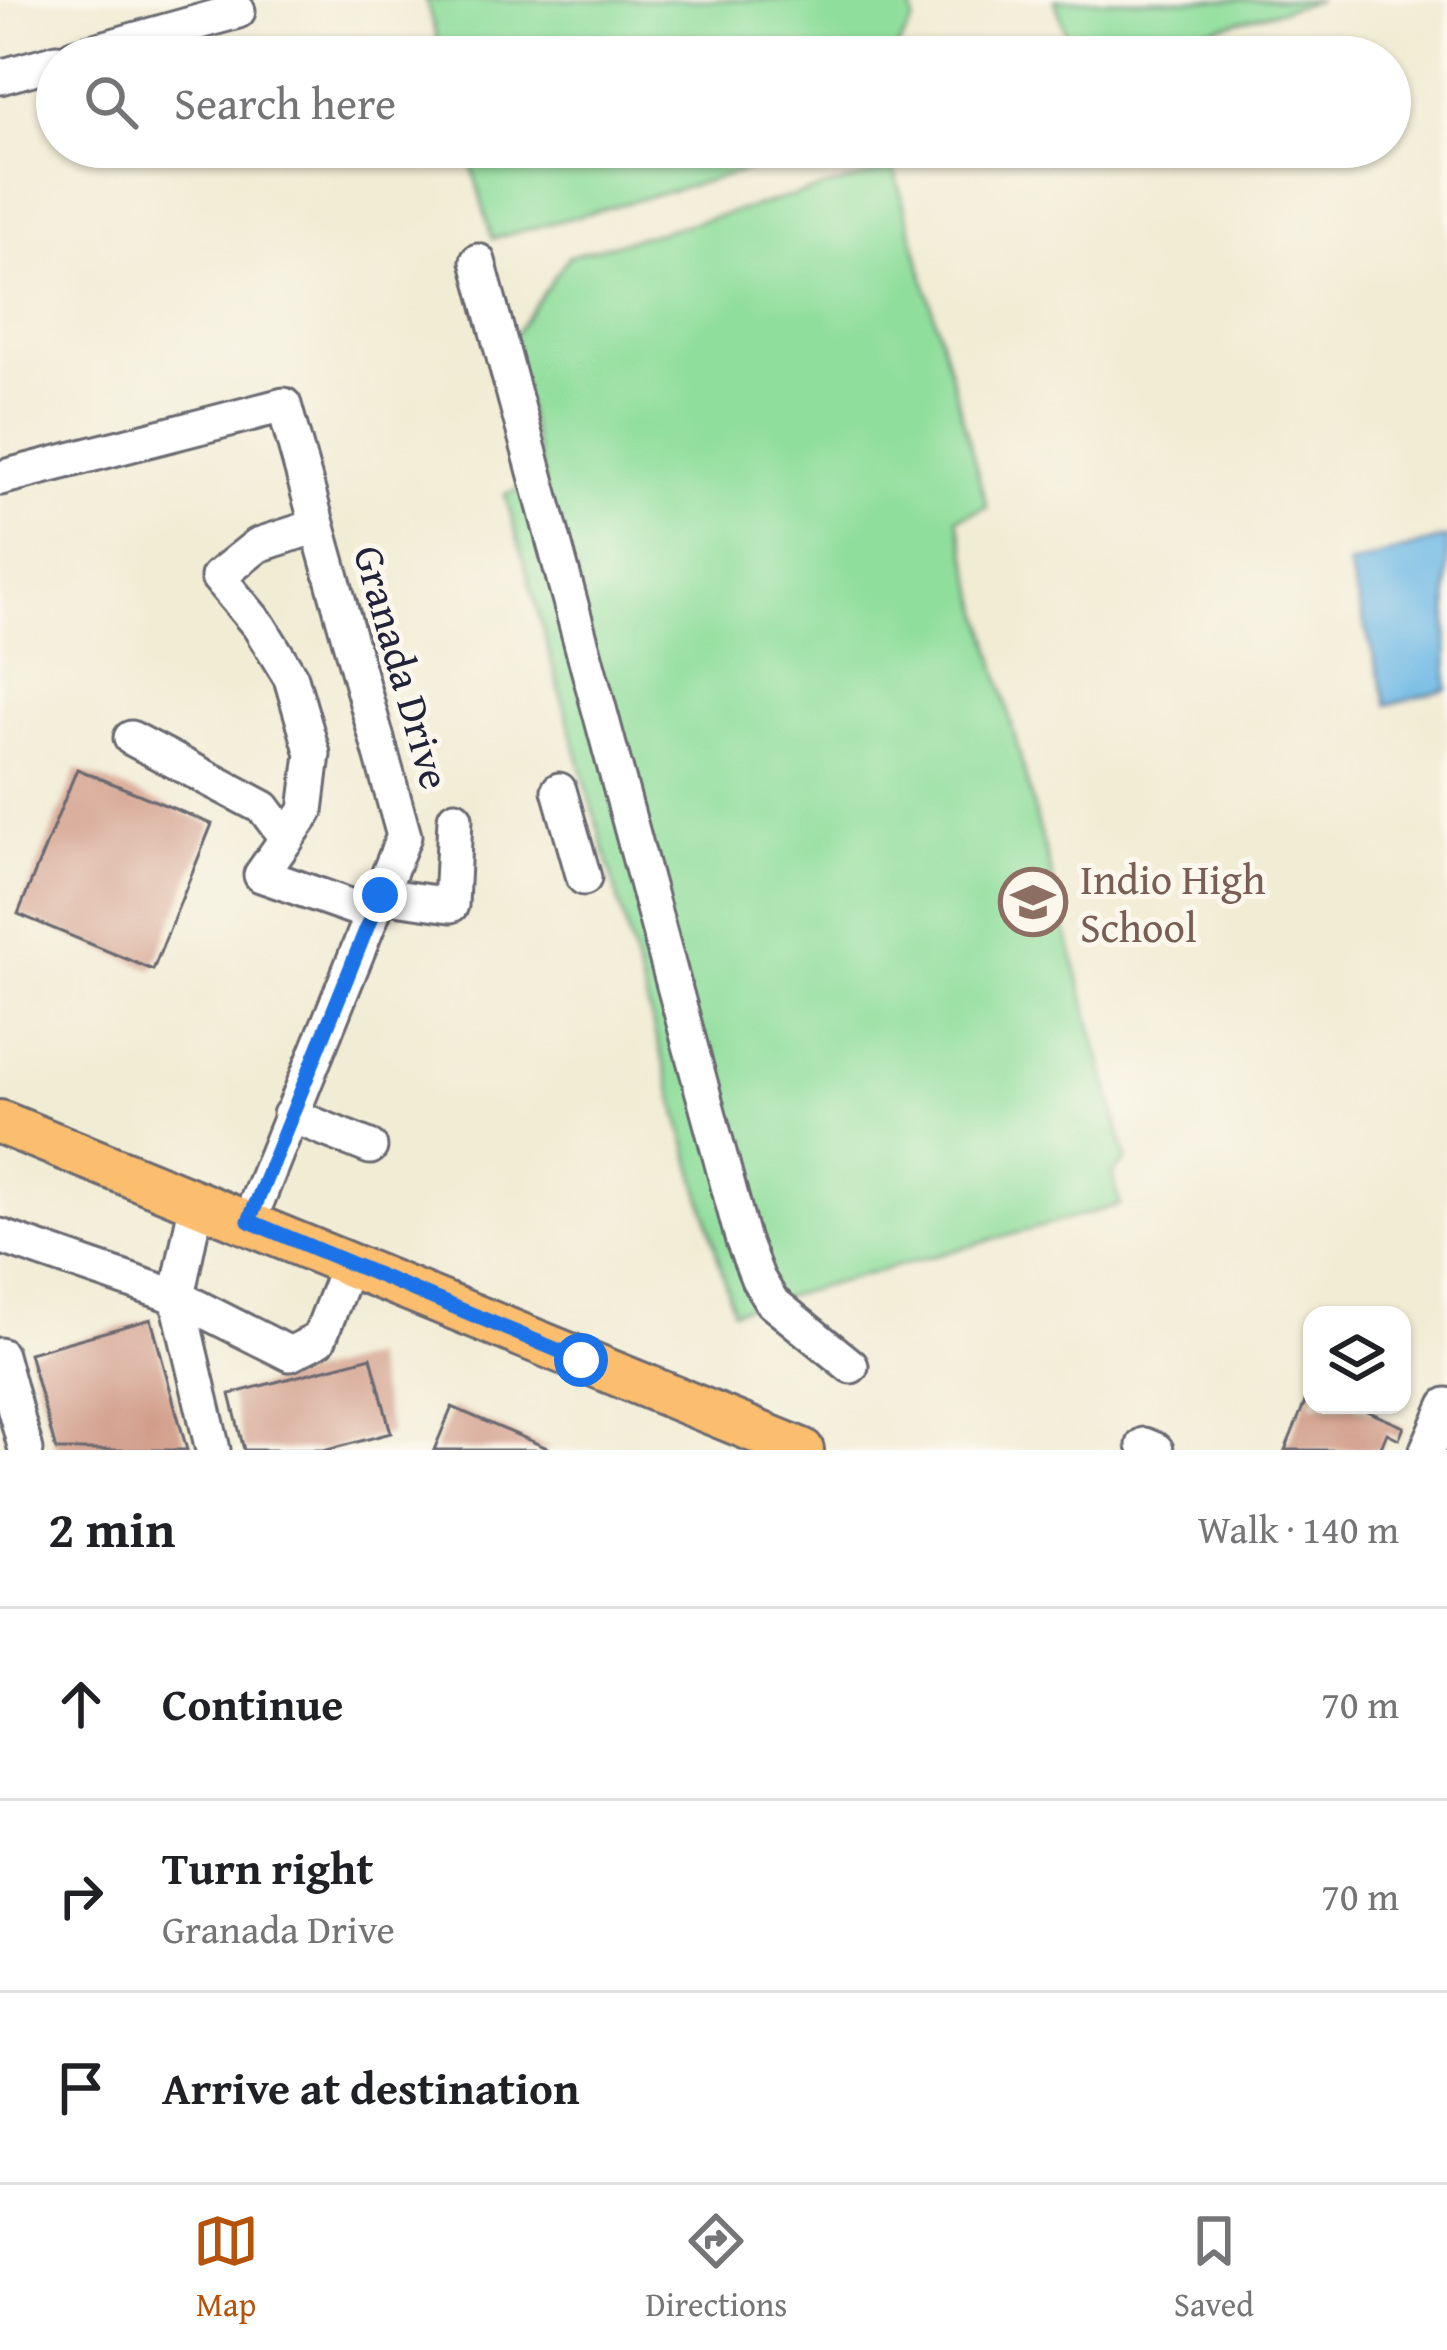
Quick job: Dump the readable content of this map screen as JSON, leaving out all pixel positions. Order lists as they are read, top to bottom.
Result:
{
  "streets": {
    "street": ["Granada Drive"]
  },
  "places": {
    "school or university": ["Indio High School"]
  },
  "page": {
    "search": "Search here",
    "heading": ["2 min", "Walk · 140 m"],
    "list": [
      ["Continue", "70 m"],
      ["Turn right", "Granada Drive", "70 m"],
      "Arrive at destination"
    ],
    "nav": ["Map", "Directions", "Saved"]
  }
}
